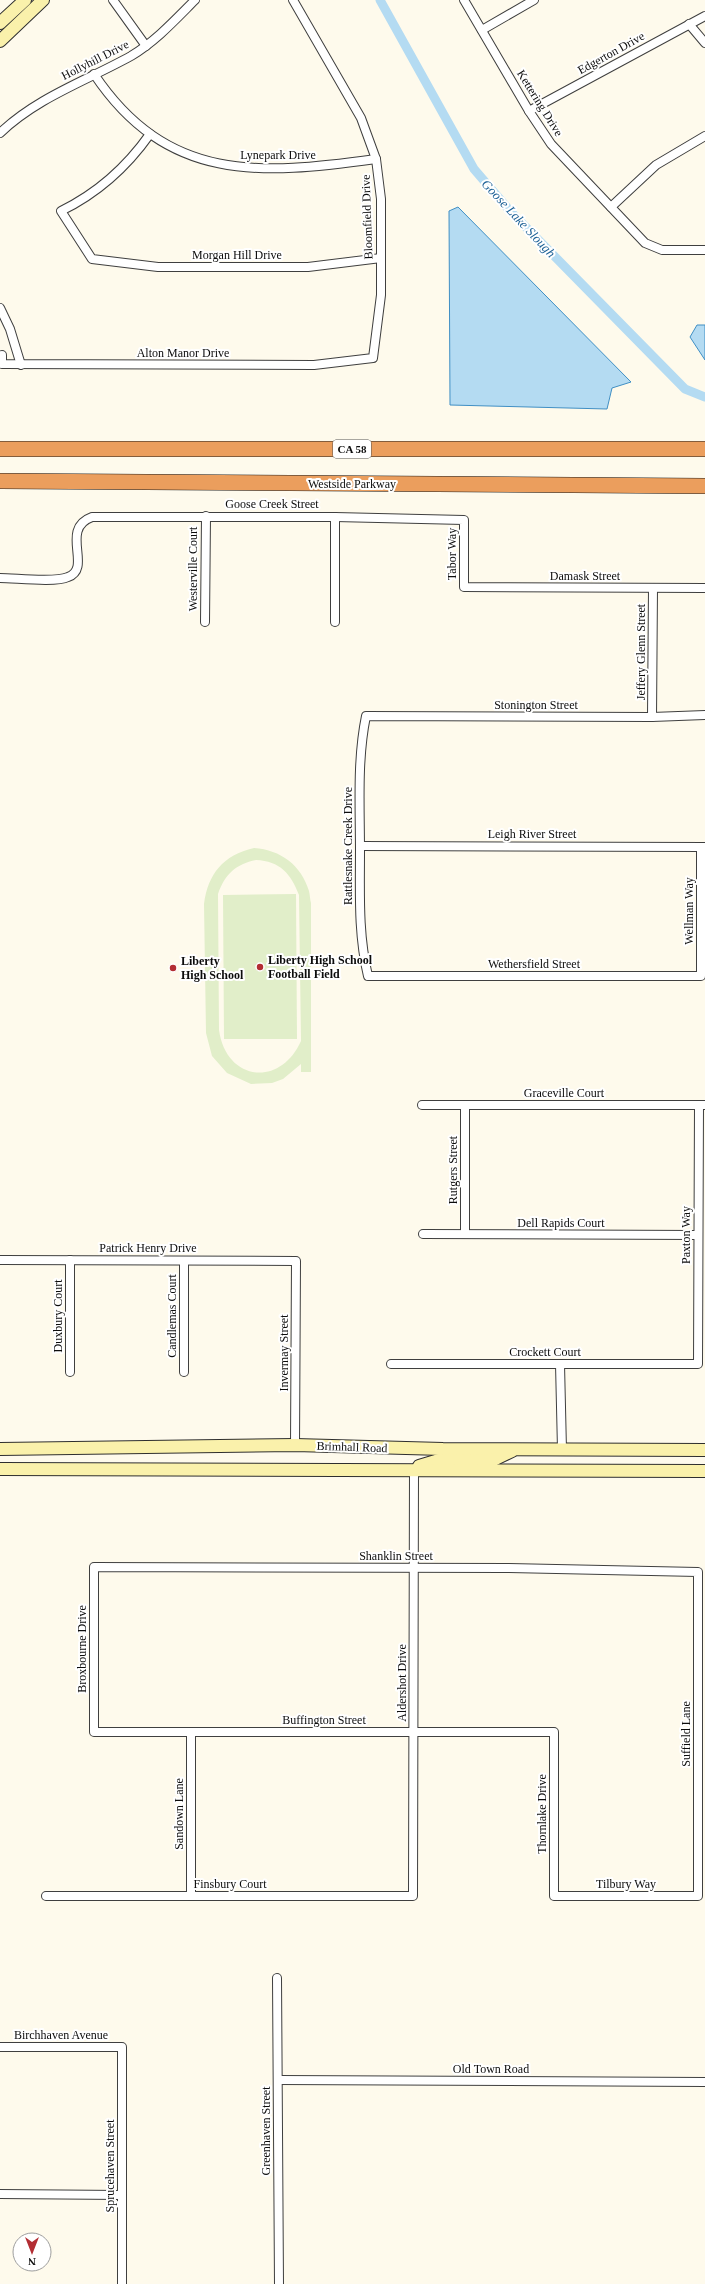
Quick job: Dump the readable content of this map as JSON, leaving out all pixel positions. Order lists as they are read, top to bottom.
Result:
{
  "streets": {
    "highway": ["CA 58", "Westside Parkway"],
    "street": [
      "Edgerton Drive",
      "Hollyhill Drive",
      "Kettering Drive",
      "Lynepark Drive",
      "Bloomfield Drive",
      "Morgan Hill Drive",
      "Alton Manor Drive",
      "Goose Creek Street",
      "Tabor Way",
      "Westerville Court",
      "Damask Street",
      "Jeffery Glenn Street",
      "Stonington Street",
      "Leigh River Street",
      "Rattlesnake Creek Drive",
      "Wellman Way",
      "Wethersfield Street",
      "Graceville Court",
      "Rutgers Street",
      "Dell Rapids Court",
      "Paxton Way",
      "Patrick Henry Drive",
      "Duxbury Court",
      "Candlemas Court",
      "Crockett Court",
      "Invermay Street",
      "Brimhall Road",
      "Shanklin Street",
      "Broxbourne Drive",
      "Aldershot Drive",
      "Buffington Street",
      "Suffield Lane",
      "Sandown Lane",
      "Thornlake Drive",
      "Finsbury Court",
      "Tilbury Way",
      "Birchhaven Avenue",
      "Old Town Road",
      "Greenhaven Street",
      "Sprucehaven Street"
    ]
  },
  "crossings": [
    ["Edgerton Drive", "Kettering Drive"],
    ["Hollyhill Drive", "Lynepark Drive"],
    ["Lynepark Drive", "Bloomfield Drive"],
    ["Lynepark Drive", "Morgan Hill Drive"],
    ["Bloomfield Drive", "Morgan Hill Drive"],
    ["Bloomfield Drive", "Alton Manor Drive"],
    ["Goose Creek Street", "Tabor Way"],
    ["Goose Creek Street", "Westerville Court"],
    ["Tabor Way", "Damask Street"],
    ["Damask Street", "Jeffery Glenn Street"],
    ["Jeffery Glenn Street", "Stonington Street"],
    ["Stonington Street", "Rattlesnake Creek Drive"],
    ["Leigh River Street", "Rattlesnake Creek Drive"],
    ["Leigh River Street", "Wellman Way"],
    ["Rattlesnake Creek Drive", "Wethersfield Street"],
    ["Wellman Way", "Wethersfield Street"],
    ["Graceville Court", "Rutgers Street"],
    ["Graceville Court", "Paxton Way"],
    ["Rutgers Street", "Dell Rapids Court"],
    ["Dell Rapids Court", "Paxton Way"],
    ["Paxton Way", "Crockett Court"],
    ["Patrick Henry Drive", "Duxbury Court"],
    ["Patrick Henry Drive", "Candlemas Court"],
    ["Patrick Henry Drive", "Invermay Street"],
    ["Invermay Street", "Brimhall Road"],
    ["Brimhall Road", "Aldershot Drive"],
    ["Shanklin Street", "Broxbourne Drive"],
    ["Shanklin Street", "Aldershot Drive"],
    ["Shanklin Street", "Suffield Lane"],
    ["Broxbourne Drive", "Buffington Street"],
    ["Aldershot Drive", "Buffington Street"],
    ["Aldershot Drive", "Finsbury Court"],
    ["Buffington Street", "Sandown Lane"],
    ["Buffington Street", "Thornlake Drive"],
    ["Suffield Lane", "Tilbury Way"],
    ["Sandown Lane", "Finsbury Court"],
    ["Thornlake Drive", "Tilbury Way"],
    ["Birchhaven Avenue", "Sprucehaven Street"],
    ["Old Town Road", "Greenhaven Street"]
  ],
  "water": ["Goose Lake Slough"],
  "places": ["Liberty High School Football Field", "Liberty High School"],
  "north": "bottom"
}
